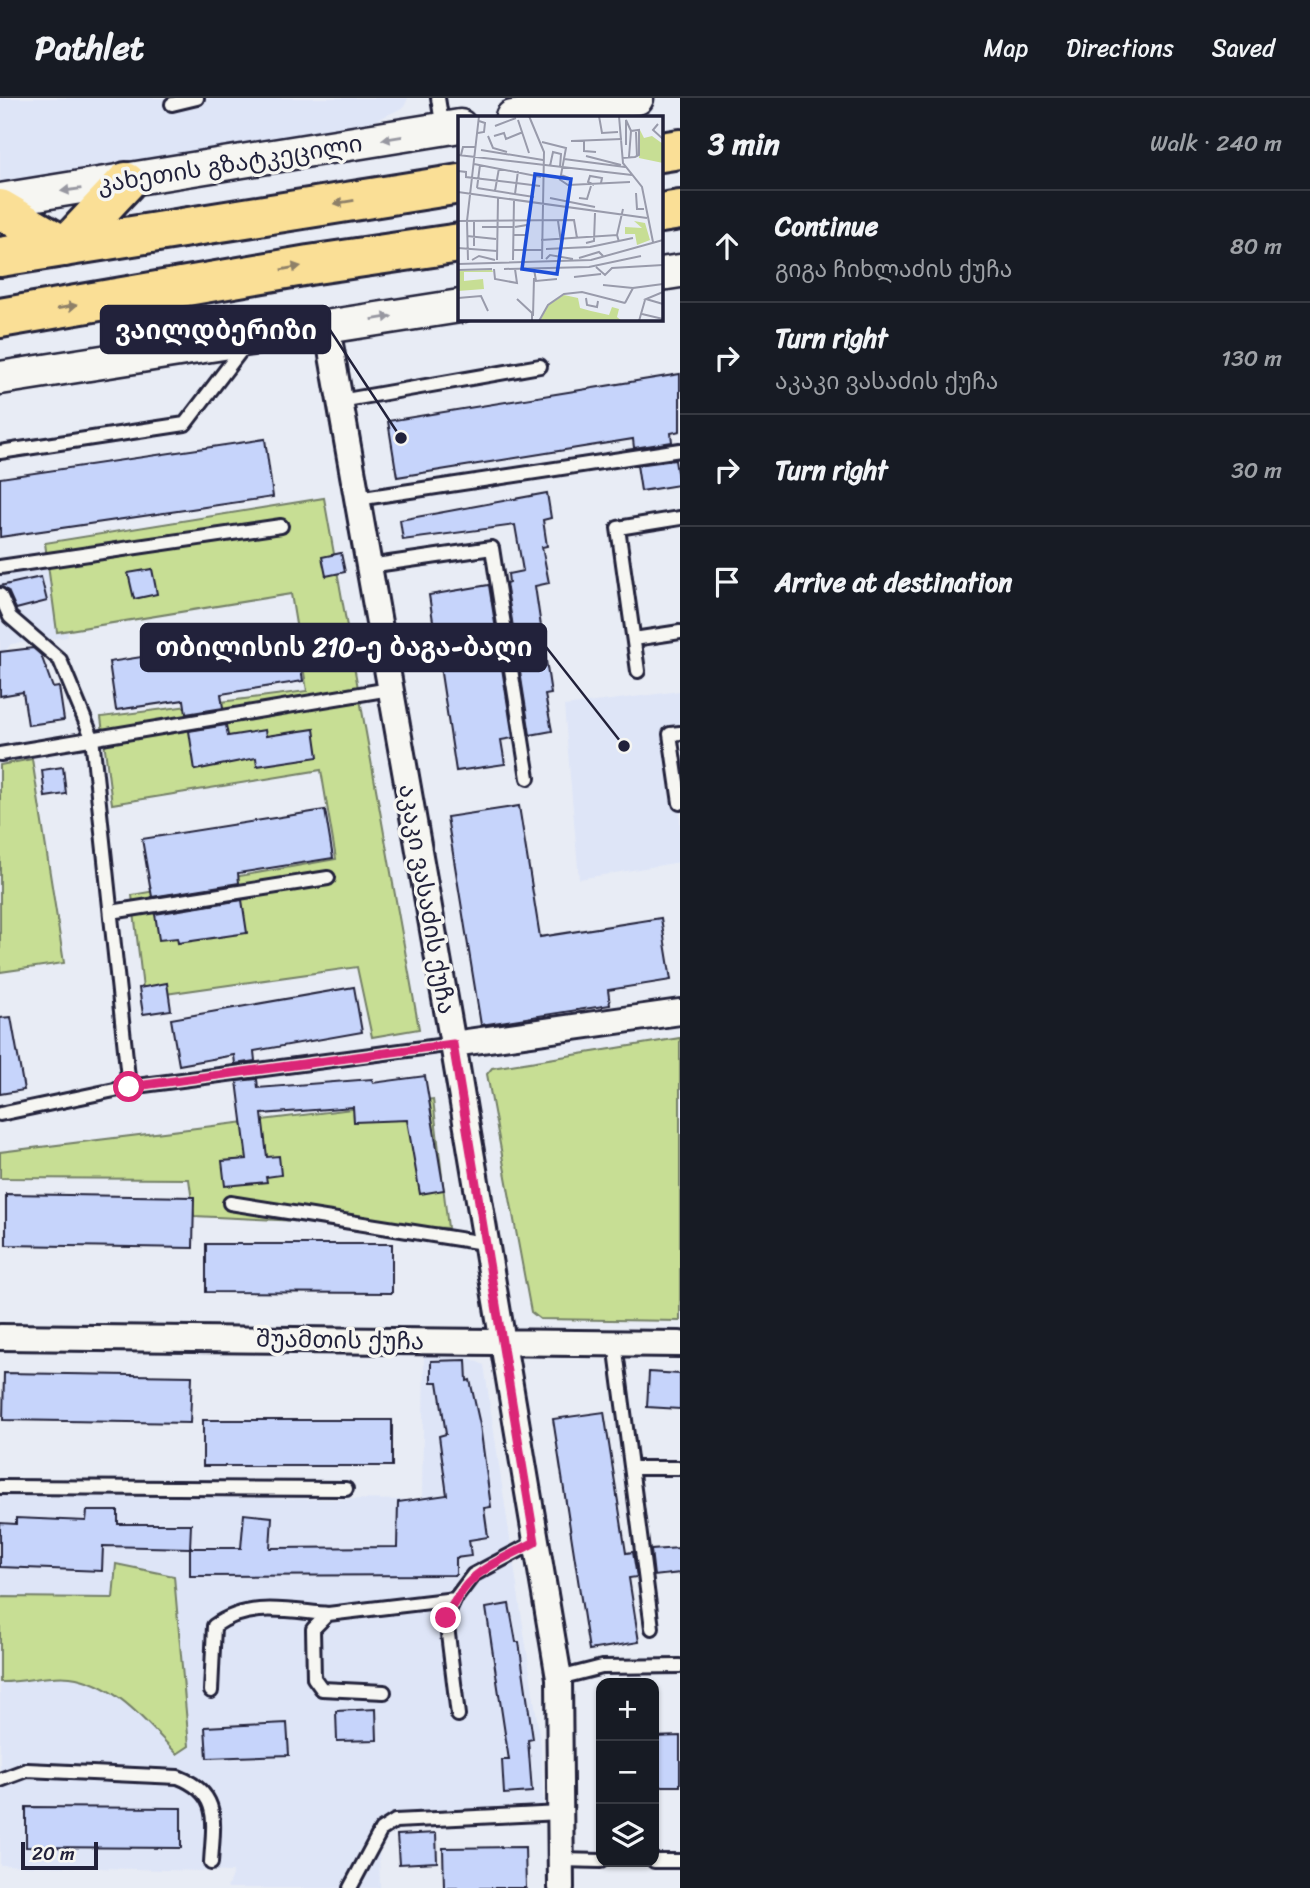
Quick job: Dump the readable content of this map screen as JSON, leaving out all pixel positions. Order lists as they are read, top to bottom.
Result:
{
  "streets": {
    "street": ["კახეთის გზატკეცილი", "აკაკი ვასაძის ქუჩა", "შუამთის ქუჩა"]
  },
  "crossings": [
    ["აკაკი ვასაძის ქუჩა", "შუამთის ქუჩა"]
  ],
  "places": ["ვაილდბერიზი", "თბილისის 210-ე ბაგა-ბაღი"],
  "scale_bar": "20 m",
  "page": {
    "header": "Pathlet",
    "nav": ["Map", "Directions", "Saved"],
    "heading": ["3 min", "Walk · 240 m"],
    "list": [
      ["Continue", "გიგა ჩიხლაძის ქუჩა", "80 m"],
      ["Turn right", "აკაკი ვასაძის ქუჩა", "130 m"],
      ["Turn right", "30 m"],
      "Arrive at destination"
    ],
    "map_buttons": ["+", "−"],
    "scale": "20 m"
  }
}
